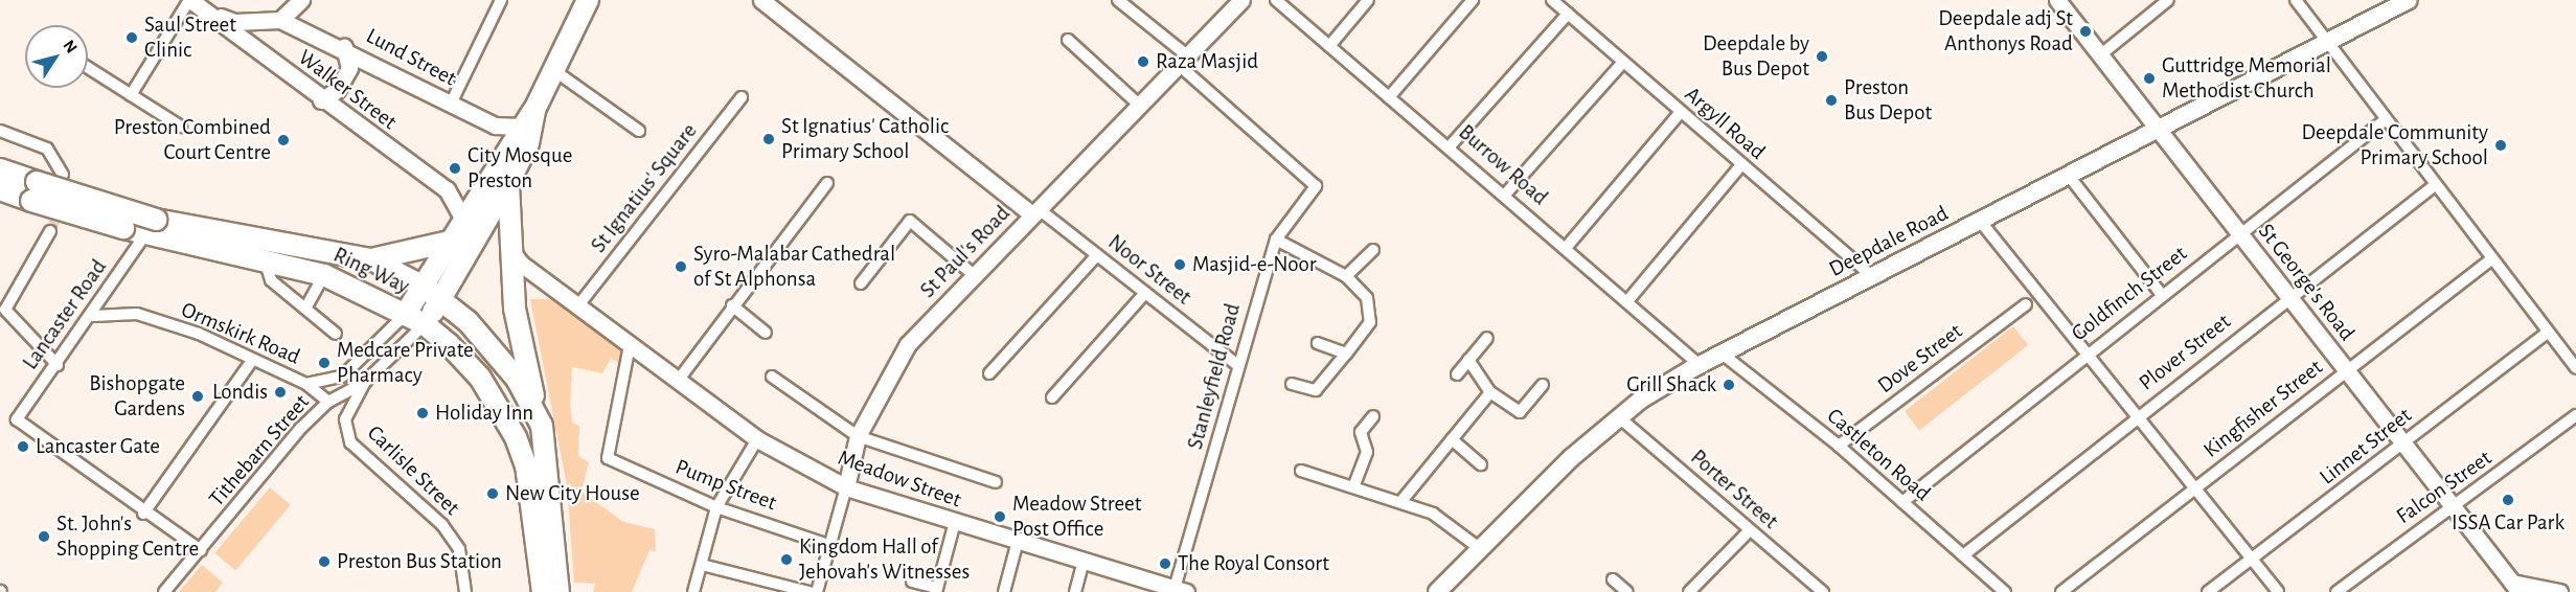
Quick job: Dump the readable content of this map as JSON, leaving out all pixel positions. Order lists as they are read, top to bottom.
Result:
{
  "streets": {
    "highway": ["Ring Way"],
    "main road": ["Deepdale Road"],
    "street": [
      "Lund Street",
      "Walker Street",
      "Argyll Road",
      "Burrow Road",
      "St Ignatius' Square",
      "St Paul's Road",
      "Noor Street",
      "St George's Road",
      "Goldfinch Street",
      "Lancaster Road",
      "Ormskirk Road",
      "Plover Street",
      "Dove Street",
      "Stanleyfield Road",
      "Kingfisher Street",
      "Linnet Street",
      "Tithebarn Street",
      "Castleton Road",
      "Carlisle Street",
      "Meadow Street",
      "Pump Street",
      "Falcon Street",
      "Porter Street"
    ]
  },
  "crossings": [
    ["Walker Street", "Ring Way"],
    ["Argyll Road", "Deepdale Road"],
    ["Burrow Road", "Deepdale Road"],
    ["St Ignatius' Square", "Meadow Street"],
    ["Deepdale Road", "St George's Road"],
    ["Deepdale Road", "Castleton Road"],
    ["Deepdale Road", "Porter Street"],
    ["St Paul's Road", "Noor Street"],
    ["St Paul's Road", "Stanleyfield Road"],
    ["St Paul's Road", "Meadow Street"],
    ["St Paul's Road", "Pump Street"],
    ["Noor Street", "Stanleyfield Road"],
    ["Ring Way", "Lancaster Road"],
    ["Ring Way", "Tithebarn Street"],
    ["St George's Road", "Goldfinch Street"],
    ["St George's Road", "Plover Street"],
    ["St George's Road", "Kingfisher Street"],
    ["St George's Road", "Linnet Street"],
    ["St George's Road", "Falcon Street"],
    ["Goldfinch Street", "Castleton Road"],
    ["Lancaster Road", "Ormskirk Road"],
    ["Ormskirk Road", "Tithebarn Street"],
    ["Plover Street", "Castleton Road"],
    ["Dove Street", "Castleton Road"],
    ["Stanleyfield Road", "Meadow Street"],
    ["Tithebarn Street", "Carlisle Street"],
    ["Meadow Street", "Pump Street"]
  ],
  "places": [
    "Deepdale adj St Anthonys Road",
    "Saul Street Clinic",
    "Deepdale by Bus Depot",
    "Raza Masjid",
    "Guttridge Memorial Methodist Church",
    "Preston Bus Depot",
    "St Ignatius' Catholic Primary School",
    "Preston Combined Court Centre",
    "Deepdale Community Primary School",
    "City Mosque Preston",
    "Masjid-e-Noor",
    "Syro-Malabar Cathedral of St Alphonsa",
    "Medcare Private Pharmacy",
    "Grill Shack",
    "Londis",
    "Bishopgate Gardens",
    "Holiday Inn",
    "Lancaster Gate",
    "New City House",
    "ISSA Car Park",
    "Meadow Street Post Office",
    "St. John's Shopping Centre",
    "Kingdom Hall of Jehovah's Witnesses",
    "Preston Bus Station",
    "The Royal Consort"
  ],
  "north": "top right"
}
